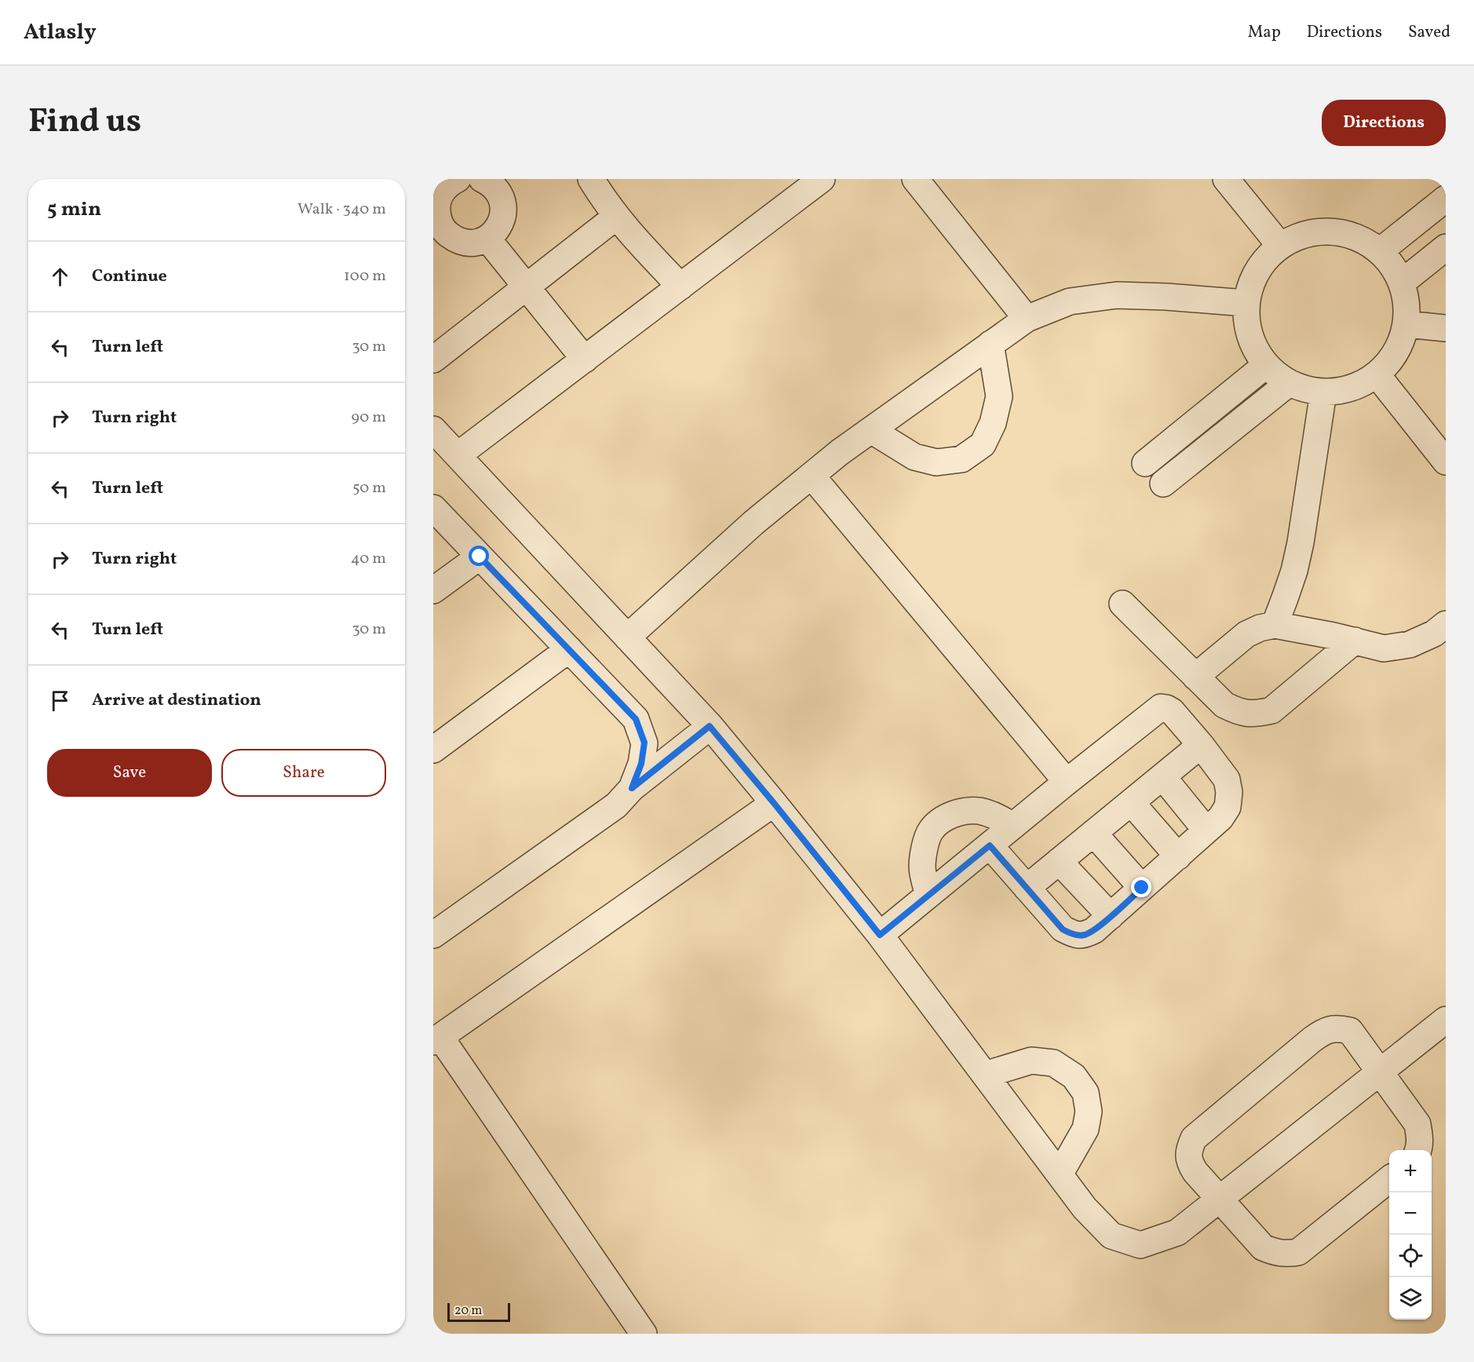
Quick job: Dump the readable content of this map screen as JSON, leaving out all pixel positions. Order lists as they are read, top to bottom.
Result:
{
  "scale_bar": "20 m",
  "page": {
    "header": "Atlasly",
    "nav": ["Map", "Directions", "Saved"],
    "title": "Find us",
    "buttons": [
      "Directions",
      ["Save", "Share"]
    ],
    "heading": ["5 min", "Walk · 340 m"],
    "list": [
      ["Continue", "100 m"],
      ["Turn left", "30 m"],
      ["Turn right", "90 m"],
      ["Turn left", "50 m"],
      ["Turn right", "40 m"],
      ["Turn left", "30 m"],
      "Arrive at destination"
    ],
    "map_buttons": ["+", "−"],
    "scale": "20 m"
  }
}
